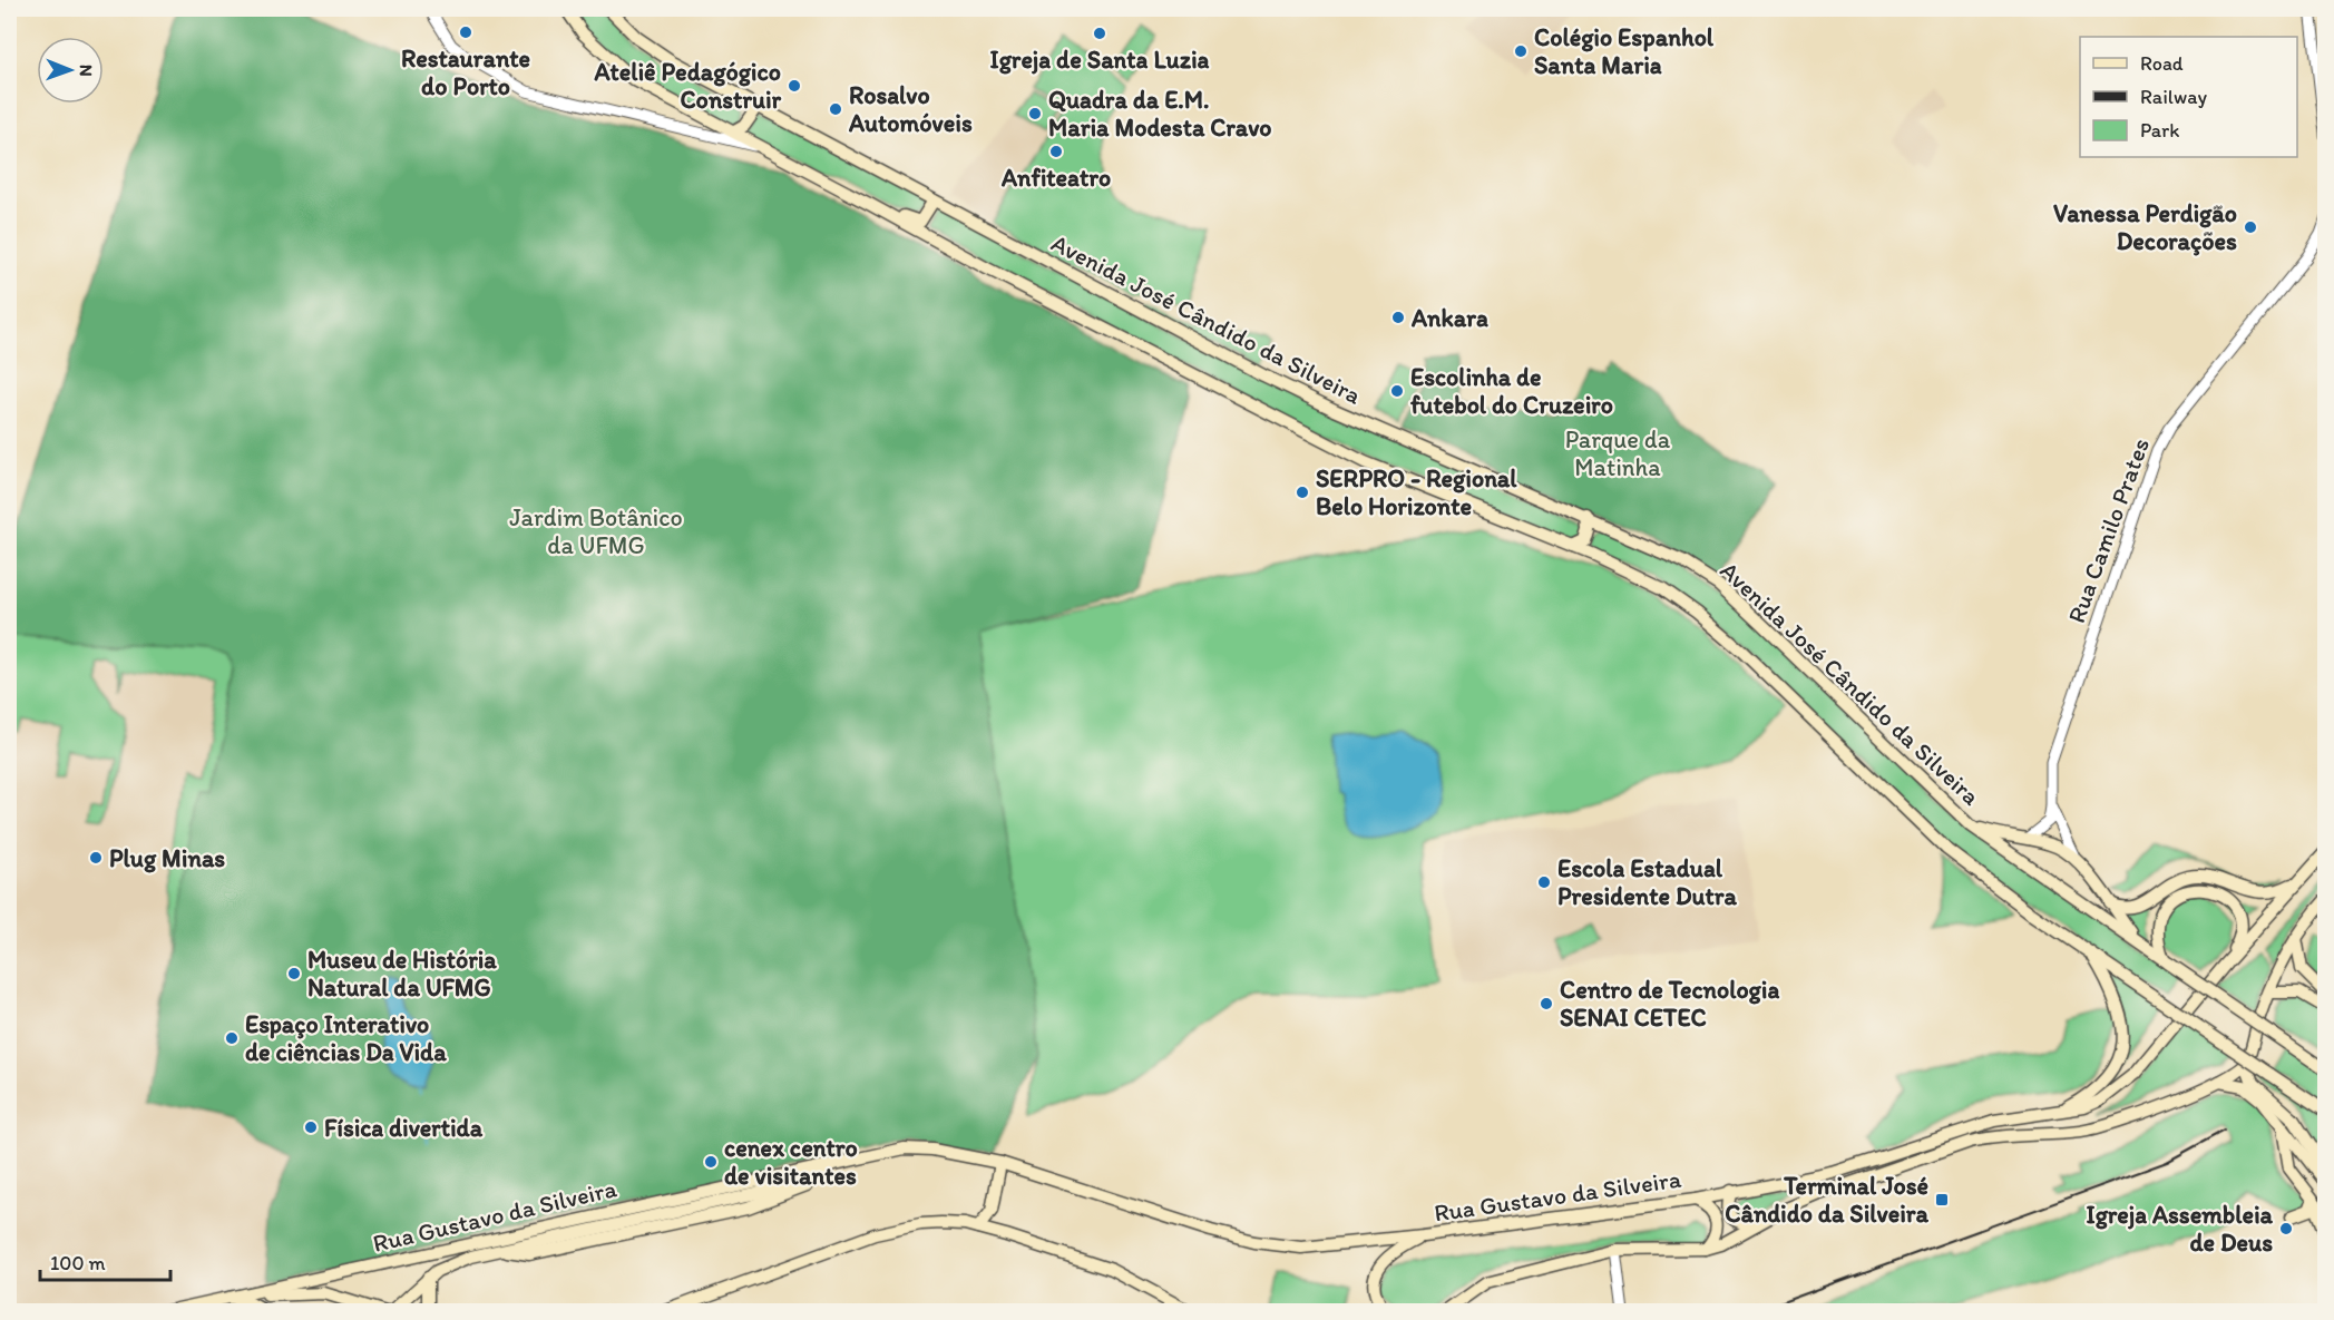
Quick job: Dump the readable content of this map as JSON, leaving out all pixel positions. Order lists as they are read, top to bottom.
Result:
{
  "streets": {
    "main road": ["Avenida José Cândido da Silveira", "Rua Gustavo da Silveira"],
    "street": ["Rua Camilo Prates"]
  },
  "parks": ["Parque da Matinha", "Jardim Botânico da UFMG"],
  "places": {
    "other": [
      "Restaurante do Porto",
      "Igreja de Santa Luzia",
      "Colégio Espanhol Santa Maria",
      "Ateliê Pedagógico Construir",
      "Rosalvo Automóveis",
      "Quadra da E.M. Maria Modesta Cravo",
      "Anfiteatro",
      "Vanessa Perdigão Decorações",
      "Ankara",
      "Escolinha de futebol do Cruzeiro",
      "SERPRO - Regional Belo Horizonte",
      "Plug Minas",
      "Escola Estadual Presidente Dutra",
      "Museu de História Natural da UFMG",
      "Centro de Tecnologia SENAI CETEC",
      "Espaço Interativo de ciências Da Vida",
      "Física divertida",
      "cenex centro de visitantes",
      "Igreja Assembleia de Deus"
    ],
    "transit": ["Terminal José Cândido da Silveira"]
  },
  "legend": ["Road", "Railway", "Park"],
  "scale_bar": "100 m",
  "north": "right"
}
